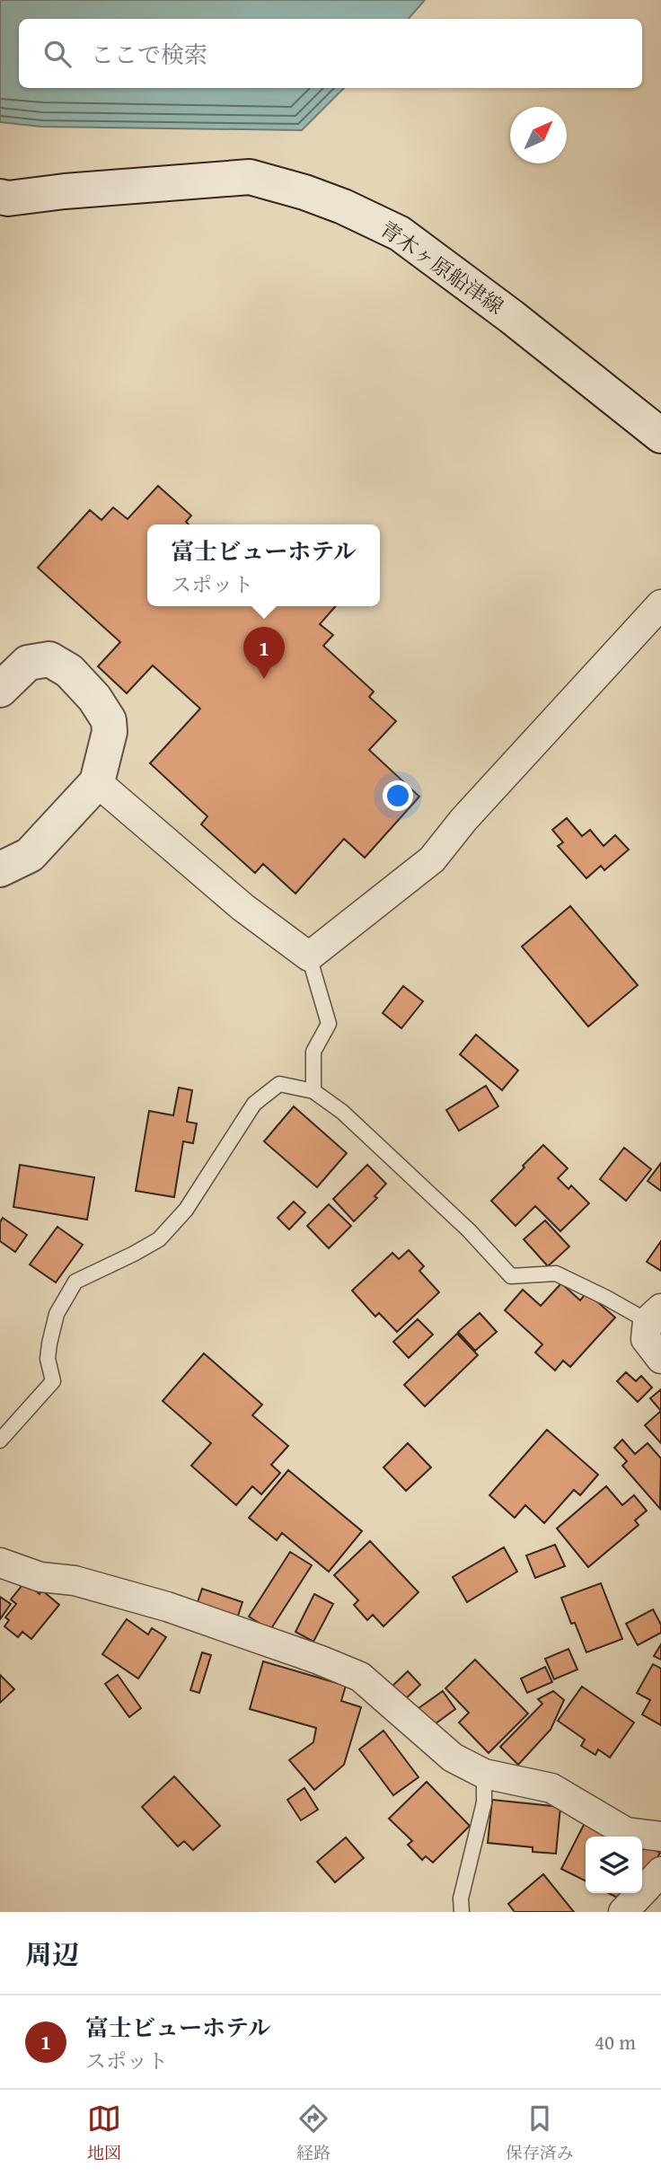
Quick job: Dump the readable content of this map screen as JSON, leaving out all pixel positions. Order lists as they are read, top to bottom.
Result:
{
  "streets": {
    "main road": ["青木ヶ原船津線"]
  },
  "north": "top right",
  "page": {
    "search": "ここで検索",
    "popup": ["富士ビューホテル", "スポット"],
    "pins": "1",
    "heading": "周辺",
    "list": [
      {
        "mark": "1",
        "name": "富士ビューホテル",
        "note": "スポット",
        "value": "40 m"
      }
    ],
    "nav": ["地図", "経路", "保存済み"]
  }
}
